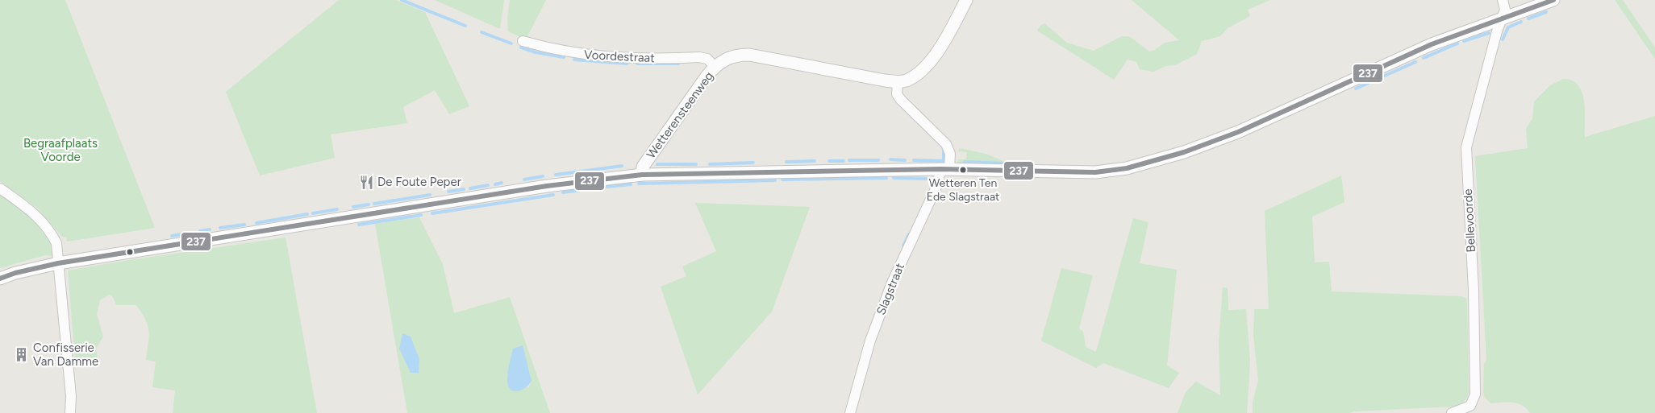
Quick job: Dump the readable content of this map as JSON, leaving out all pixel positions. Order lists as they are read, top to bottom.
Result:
{
  "streets": {
    "street": [
      "Voordestraat",
      "Wetterensteenweg",
      "Bellevoorde",
      "Slagstraat"
    ]
  },
  "crossings": [
    ["Voordestraat", "Wetterensteenweg"],
    ["Wetterensteenweg", "Slagstraat"]
  ],
  "parks": ["Begraafplaats Voorde"],
  "places": {
    "other": ["Wetteren Ten Ede Slagstraat"],
    "restaurant": ["De Foute Peper"],
    "building": ["Confisserie Van Damme"]
  },
  "lines": ["transit line 237"]
}
